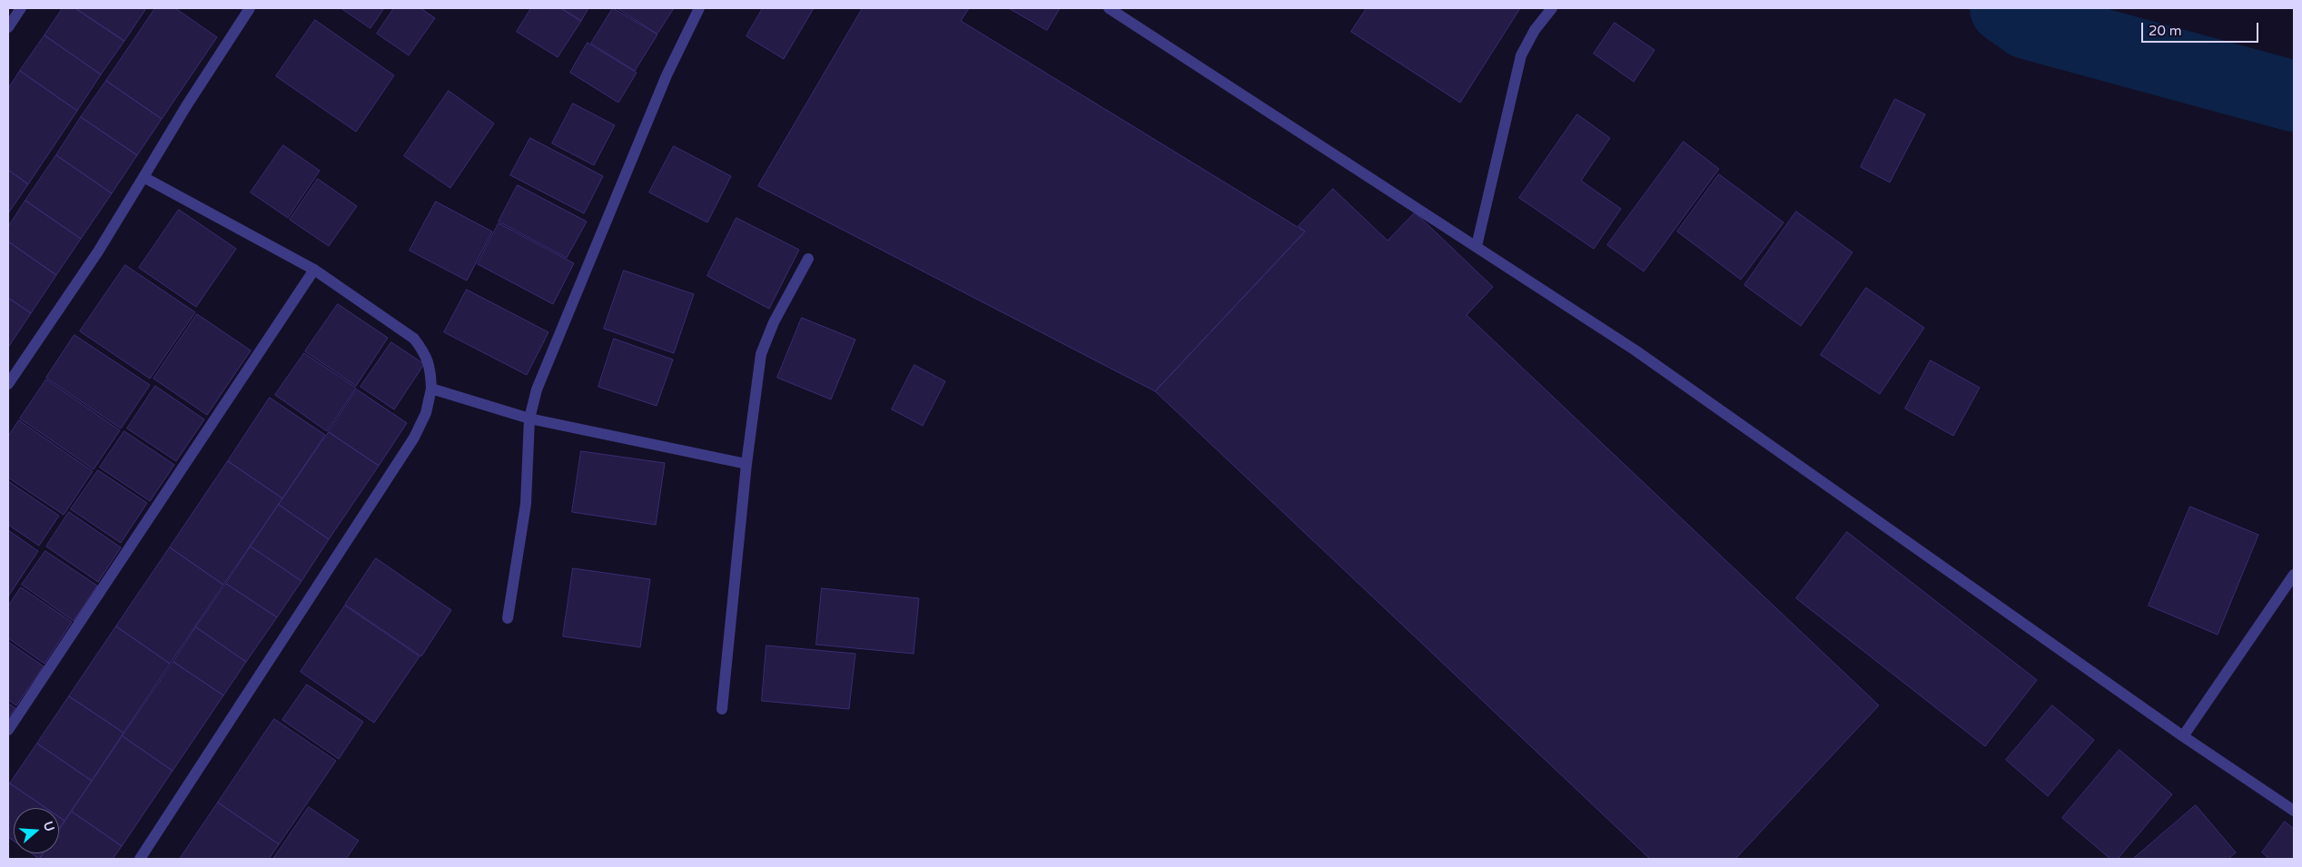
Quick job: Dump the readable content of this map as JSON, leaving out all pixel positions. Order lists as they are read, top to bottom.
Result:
{
  "scale_bar": "20 m",
  "north": "right"
}
